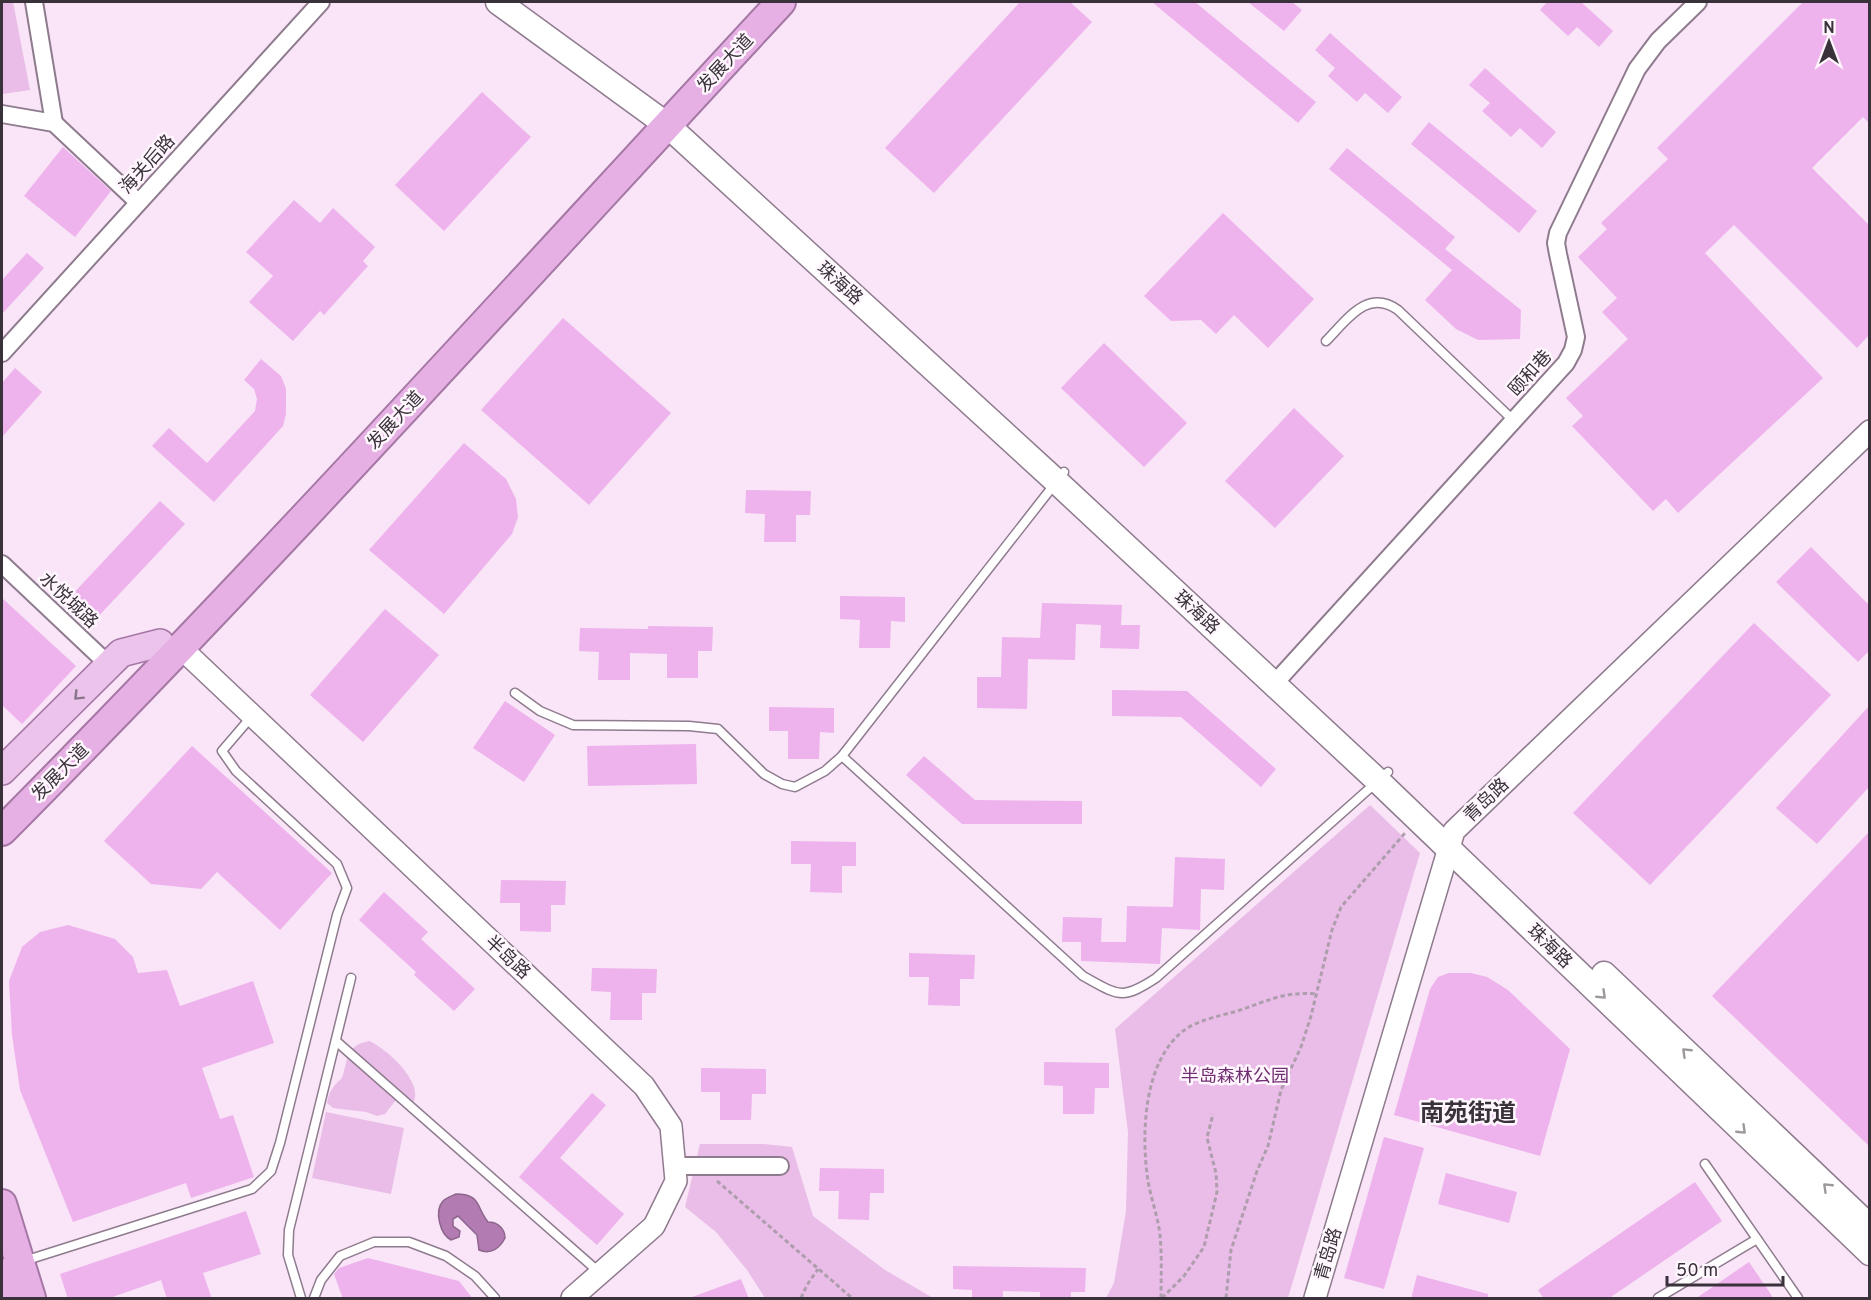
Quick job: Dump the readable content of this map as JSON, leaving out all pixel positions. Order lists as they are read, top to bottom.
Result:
{
  "streets": {
    "highway": ["发展大道"],
    "main road": ["珠海路"],
    "street": [
      "海关后路",
      "颐和巷",
      "水悦城路",
      "青岛路",
      "半岛路"
    ]
  },
  "crossings": [
    ["发展大道", "珠海路"],
    ["发展大道", "半岛路"],
    ["珠海路", "颐和巷"],
    ["珠海路", "青岛路"]
  ],
  "districts": ["南苑街道"],
  "parks": ["半岛森林公园"],
  "scale_bar": "50 m",
  "north": "top"
}
